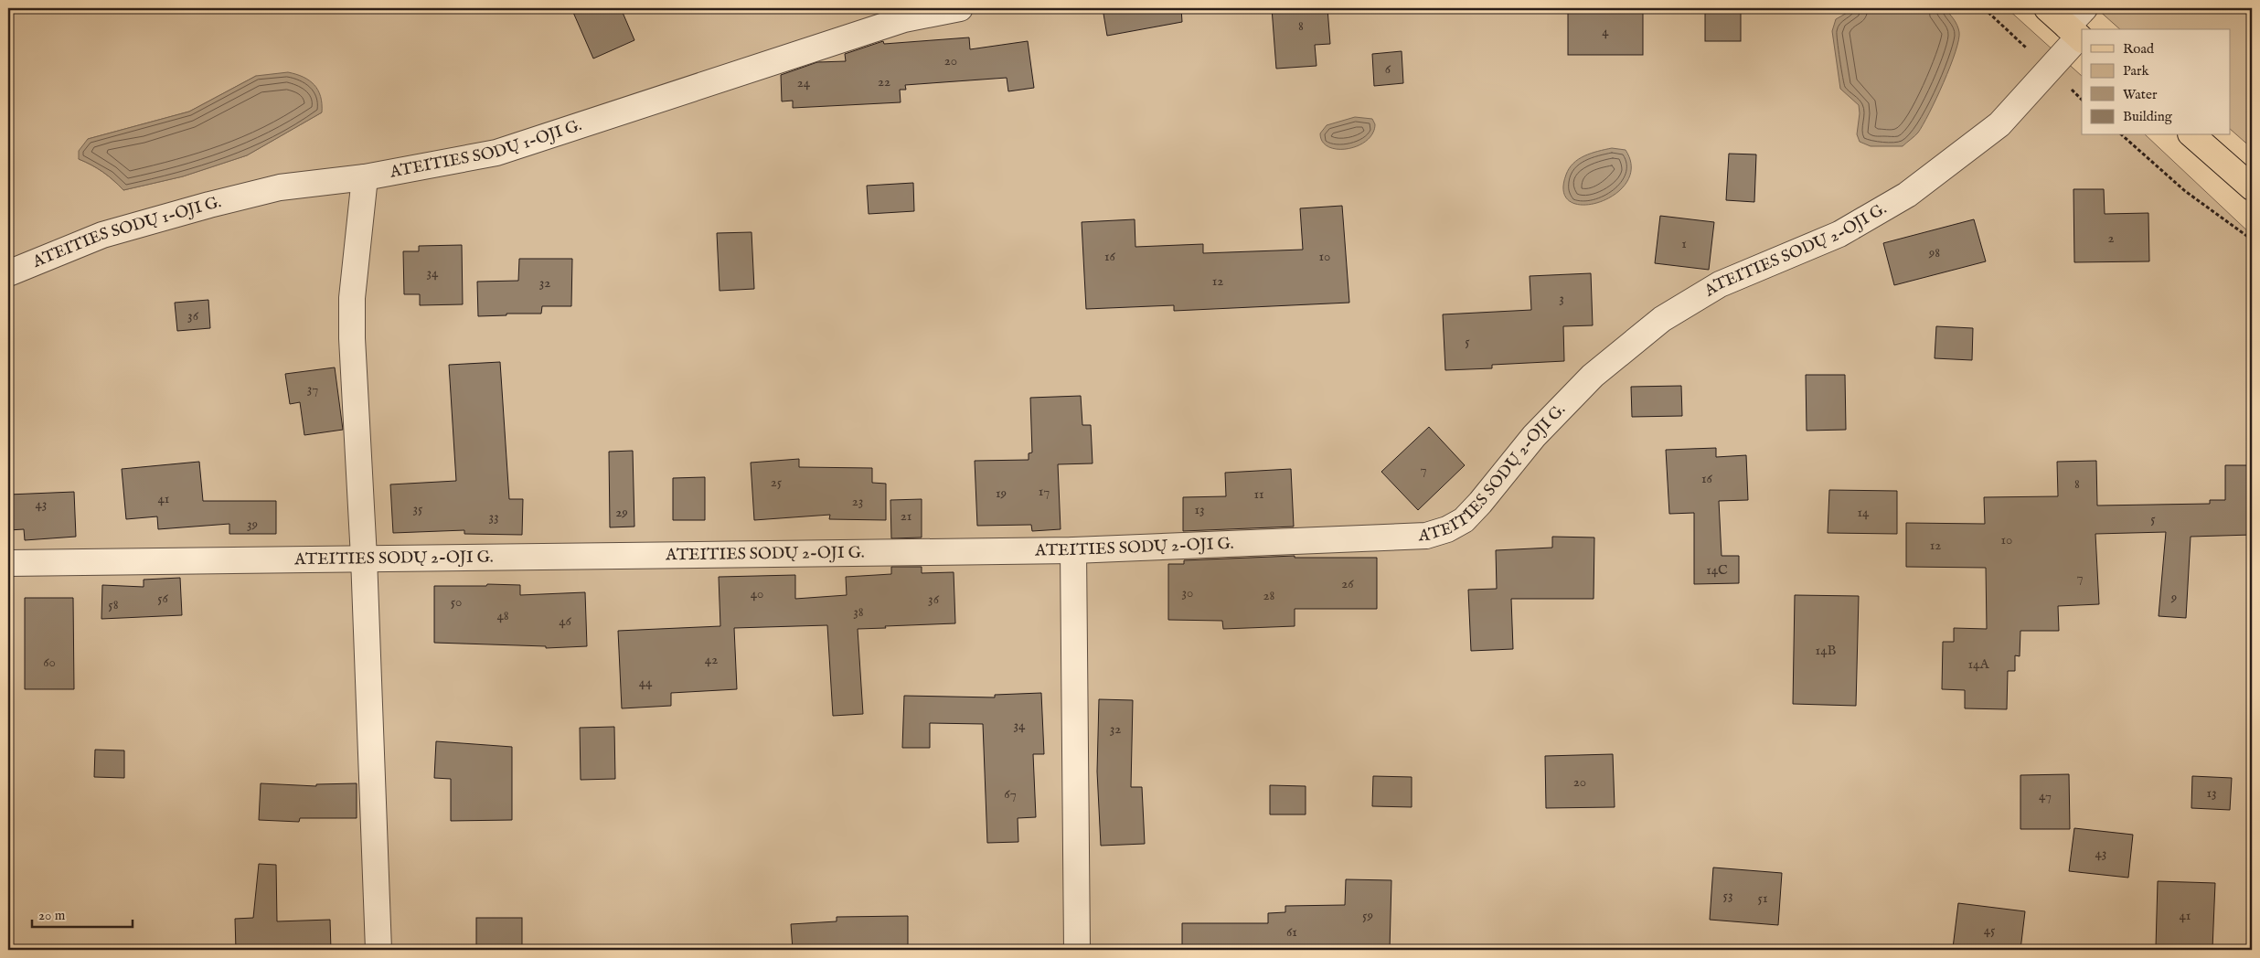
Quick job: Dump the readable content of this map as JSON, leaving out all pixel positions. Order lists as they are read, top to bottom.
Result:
{
  "streets": {
    "street": ["ATEITIES SODŲ 1-OJI G.", "ATEITIES SODŲ 2-OJI G."]
  },
  "house_numbers": [
    "8",
    "4",
    "20",
    "6",
    "22",
    "24",
    "2",
    "1",
    "98",
    "16",
    "10",
    "34",
    "12",
    "32",
    "3",
    "36",
    "5",
    "37",
    "7",
    "16",
    "25",
    "8",
    "17",
    "19",
    "11",
    "41",
    "23",
    "43",
    "35",
    "13",
    "29",
    "14",
    "21",
    "33",
    "5",
    "39",
    "10",
    "12",
    "14C",
    "7",
    "26",
    "30",
    "40",
    "28",
    "9",
    "56",
    "36",
    "50",
    "58",
    "38",
    "48",
    "46",
    "14B",
    "42",
    "60",
    "14A",
    "44",
    "34",
    "32",
    "20",
    "13",
    "67",
    "47",
    "43",
    "53",
    "51",
    "59",
    "41",
    "45",
    "61"
  ],
  "legend": [
    "Road",
    "Park",
    "Water",
    "Building"
  ],
  "scale_bar": "20 m"
}
